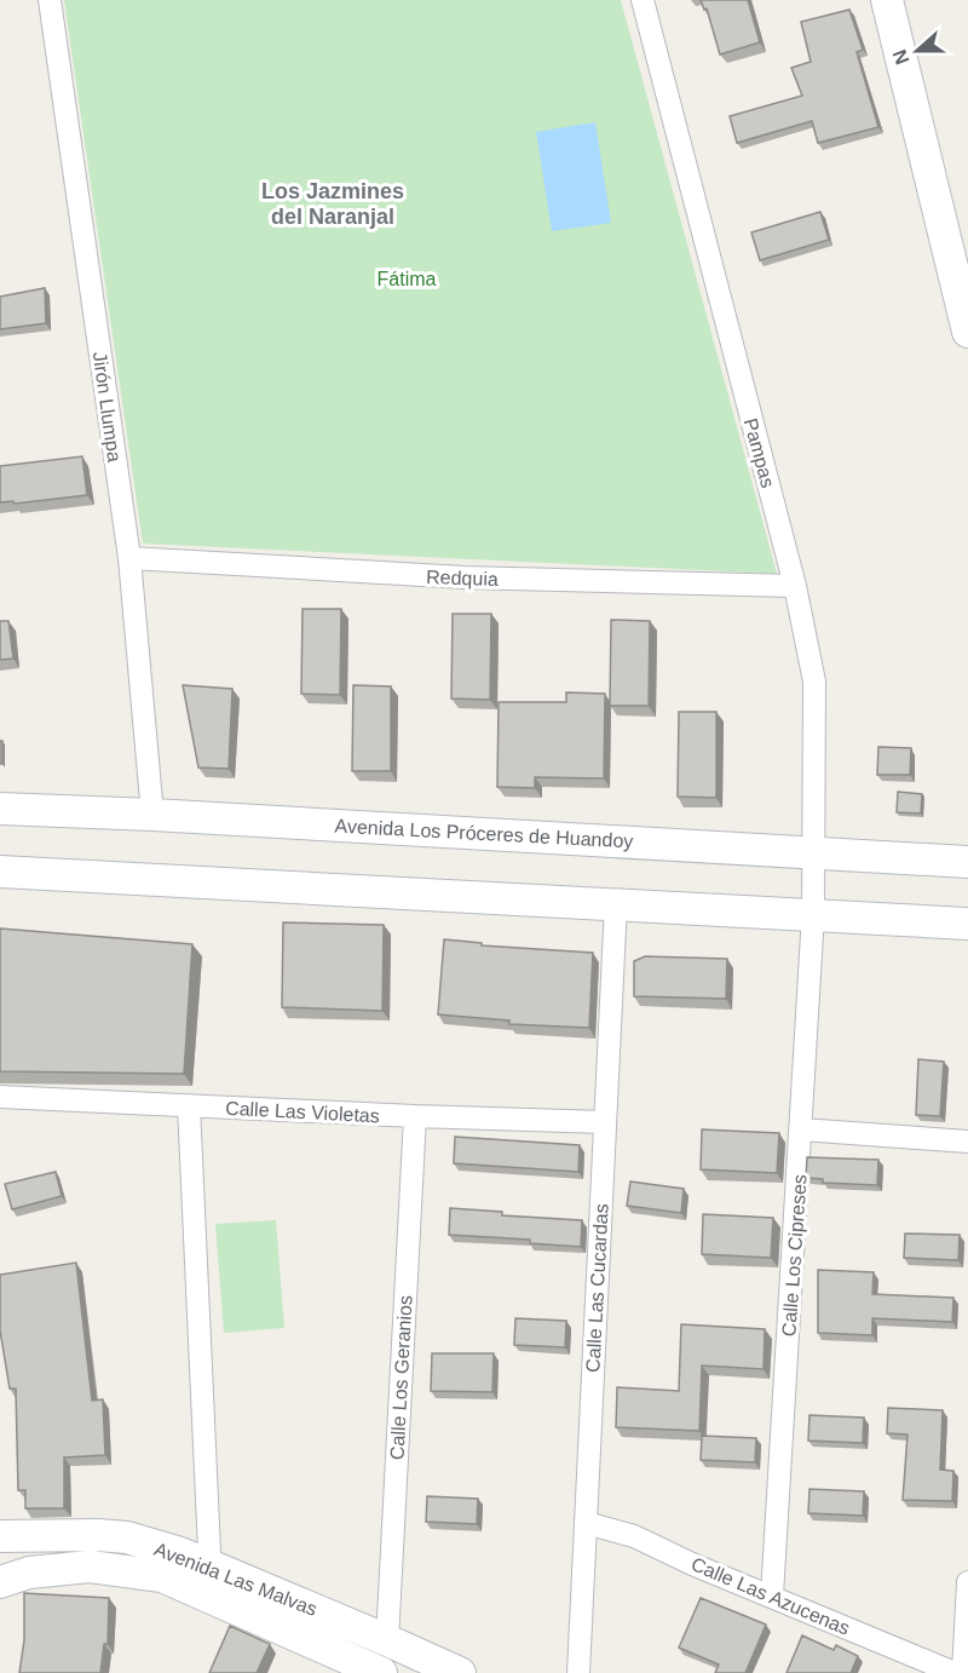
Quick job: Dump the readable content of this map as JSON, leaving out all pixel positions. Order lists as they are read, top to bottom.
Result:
{
  "streets": {
    "main road": ["Avenida Los Próceres de Huandoy", "Avenida Las Malvas"],
    "street": [
      "Jirón Llumpa",
      "Pampas",
      "Redquia",
      "Calle Las Violetas",
      "Calle Los Cipreses",
      "Calle Las Cucardas",
      "Calle Los Geranios",
      "Calle Las Azucenas"
    ]
  },
  "crossings": [
    ["Jirón Llumpa", "Redquia"],
    ["Jirón Llumpa", "Avenida Los Próceres de Huandoy"],
    ["Pampas", "Redquia"],
    ["Pampas", "Avenida Los Próceres de Huandoy"],
    ["Pampas", "Calle Los Cipreses"],
    ["Calle Las Violetas", "Calle Las Cucardas"],
    ["Calle Las Violetas", "Calle Los Geranios"],
    ["Calle Los Cipreses", "Calle Las Azucenas"],
    ["Calle Las Cucardas", "Calle Las Azucenas"],
    ["Calle Los Geranios", "Avenida Las Malvas"]
  ],
  "districts": ["Los Jazmines del Naranjal"],
  "parks": ["Fátima"],
  "north": "left"
}
